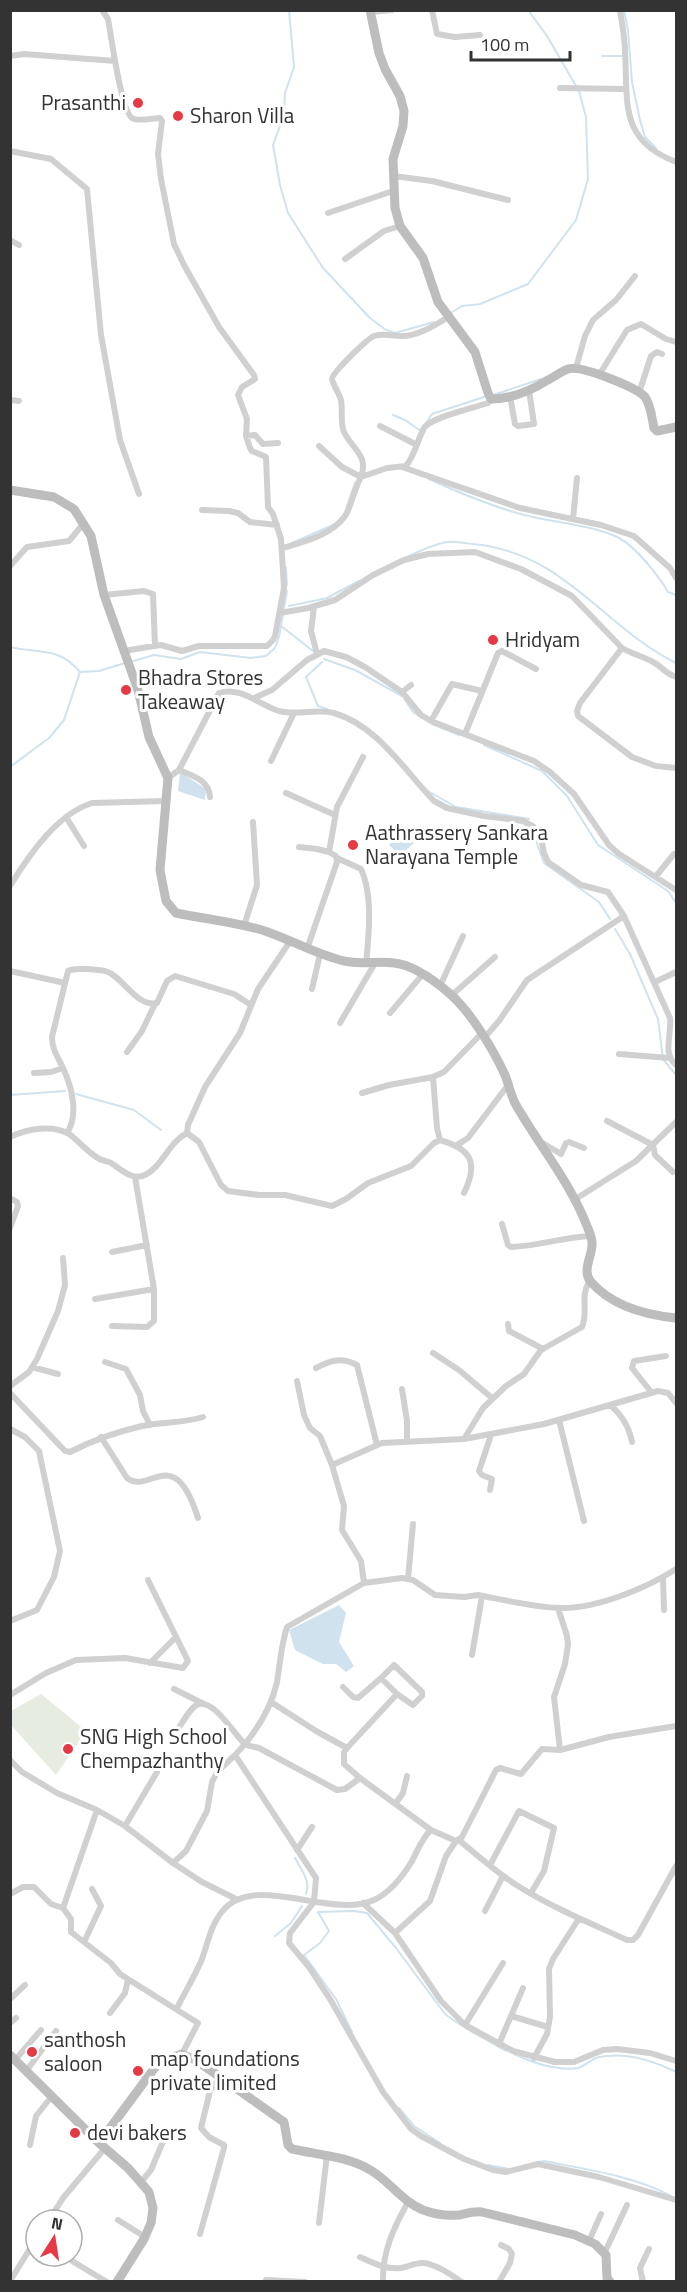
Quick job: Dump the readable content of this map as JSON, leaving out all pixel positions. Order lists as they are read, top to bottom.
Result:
{
  "places": [
    "Prasanthi",
    "Sharon Villa",
    "Hridyam",
    "Bhadra Stores Takeaway",
    "Aathrassery Sankara Narayana Temple",
    "SNG High School Chempazhanthy",
    "santhosh saloon",
    "map foundations private limited",
    "devi bakers"
  ],
  "scale_bar": "100 m",
  "north": "top"
}
